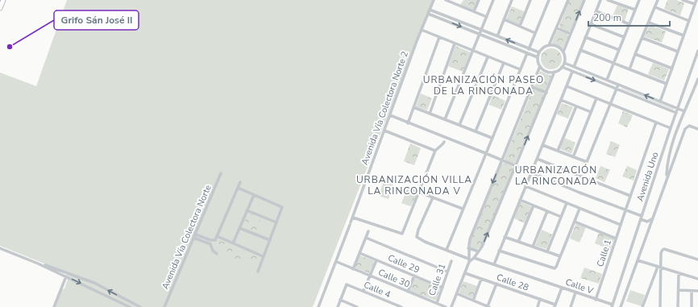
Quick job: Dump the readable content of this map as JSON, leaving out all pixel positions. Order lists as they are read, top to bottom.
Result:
{
  "streets": {
    "street": [
      "Avenida Vía Colectora Norte 2",
      "Avenida Uno",
      "Avenida Vía Colectora Norte",
      "Calle 1",
      "Calle 29",
      "Calle 30",
      "Calle 31",
      "Calle 28",
      "Calle V",
      "Calle 4"
    ]
  },
  "crossings": [
    ["Avenida Vía Colectora Norte 2", "Calle 30"],
    ["Avenida Uno", "Calle V"],
    ["Calle 1", "Calle V"],
    ["Calle 29", "Calle 31"],
    ["Calle 30", "Calle 31"]
  ],
  "districts": ["URBANIZACIÓN PASEO DE LA RINCONADA", "URBANIZACIÓN LA RINCONADA", "URBANIZACIÓN VILLA LA RINCONADA V"],
  "places": ["Grifo Sán José II"],
  "scale_bar": "200 m"
}
